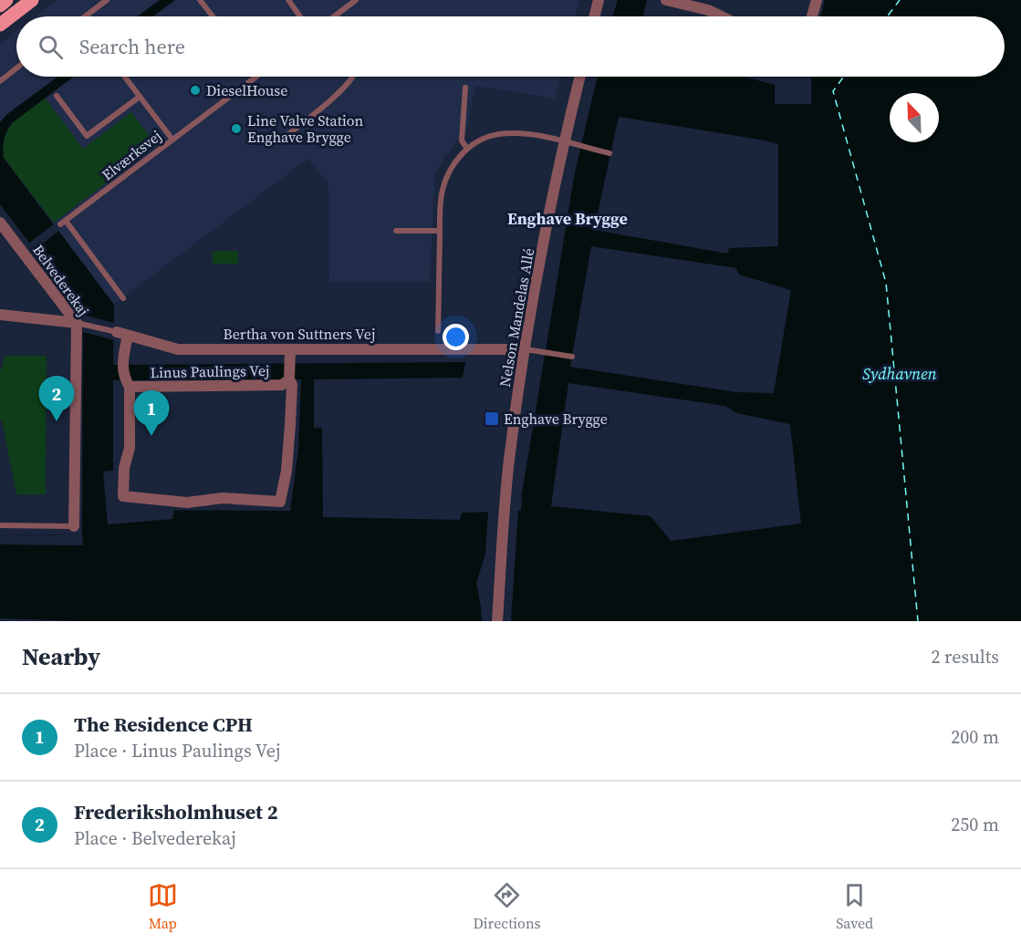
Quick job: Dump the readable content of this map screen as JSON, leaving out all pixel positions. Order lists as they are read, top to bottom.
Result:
{
  "streets": {
    "street": [
      "Belvederekaj",
      "Nelson Mandelas Allé",
      "Bertha von Suttners Vej",
      "Linus Paulings Vej"
    ],
    "lane": ["Elværksvej"]
  },
  "crossings": [
    ["Belvederekaj", "Bertha von Suttners Vej"],
    ["Nelson Mandelas Allé", "Bertha von Suttners Vej"],
    ["Bertha von Suttners Vej", "Linus Paulings Vej"]
  ],
  "districts": ["Enghave Brygge"],
  "water": ["Sydhavnen"],
  "places": {
    "other": ["DieselHouse", "Line Valve Station Enghave Brygge"],
    "transit": ["Enghave Brygge"]
  },
  "north": "top left",
  "page": {
    "search": "Search here",
    "pins": ["2", "1"],
    "heading": ["Nearby", "2 results"],
    "list": [
      {
        "mark": "1",
        "name": "The Residence CPH",
        "note": "Place · Linus Paulings Vej",
        "value": "200 m"
      },
      {
        "mark": "2",
        "name": "Frederiksholmhuset 2",
        "note": "Place · Belvederekaj",
        "value": "250 m"
      }
    ],
    "nav": ["Map", "Directions", "Saved"]
  }
}
